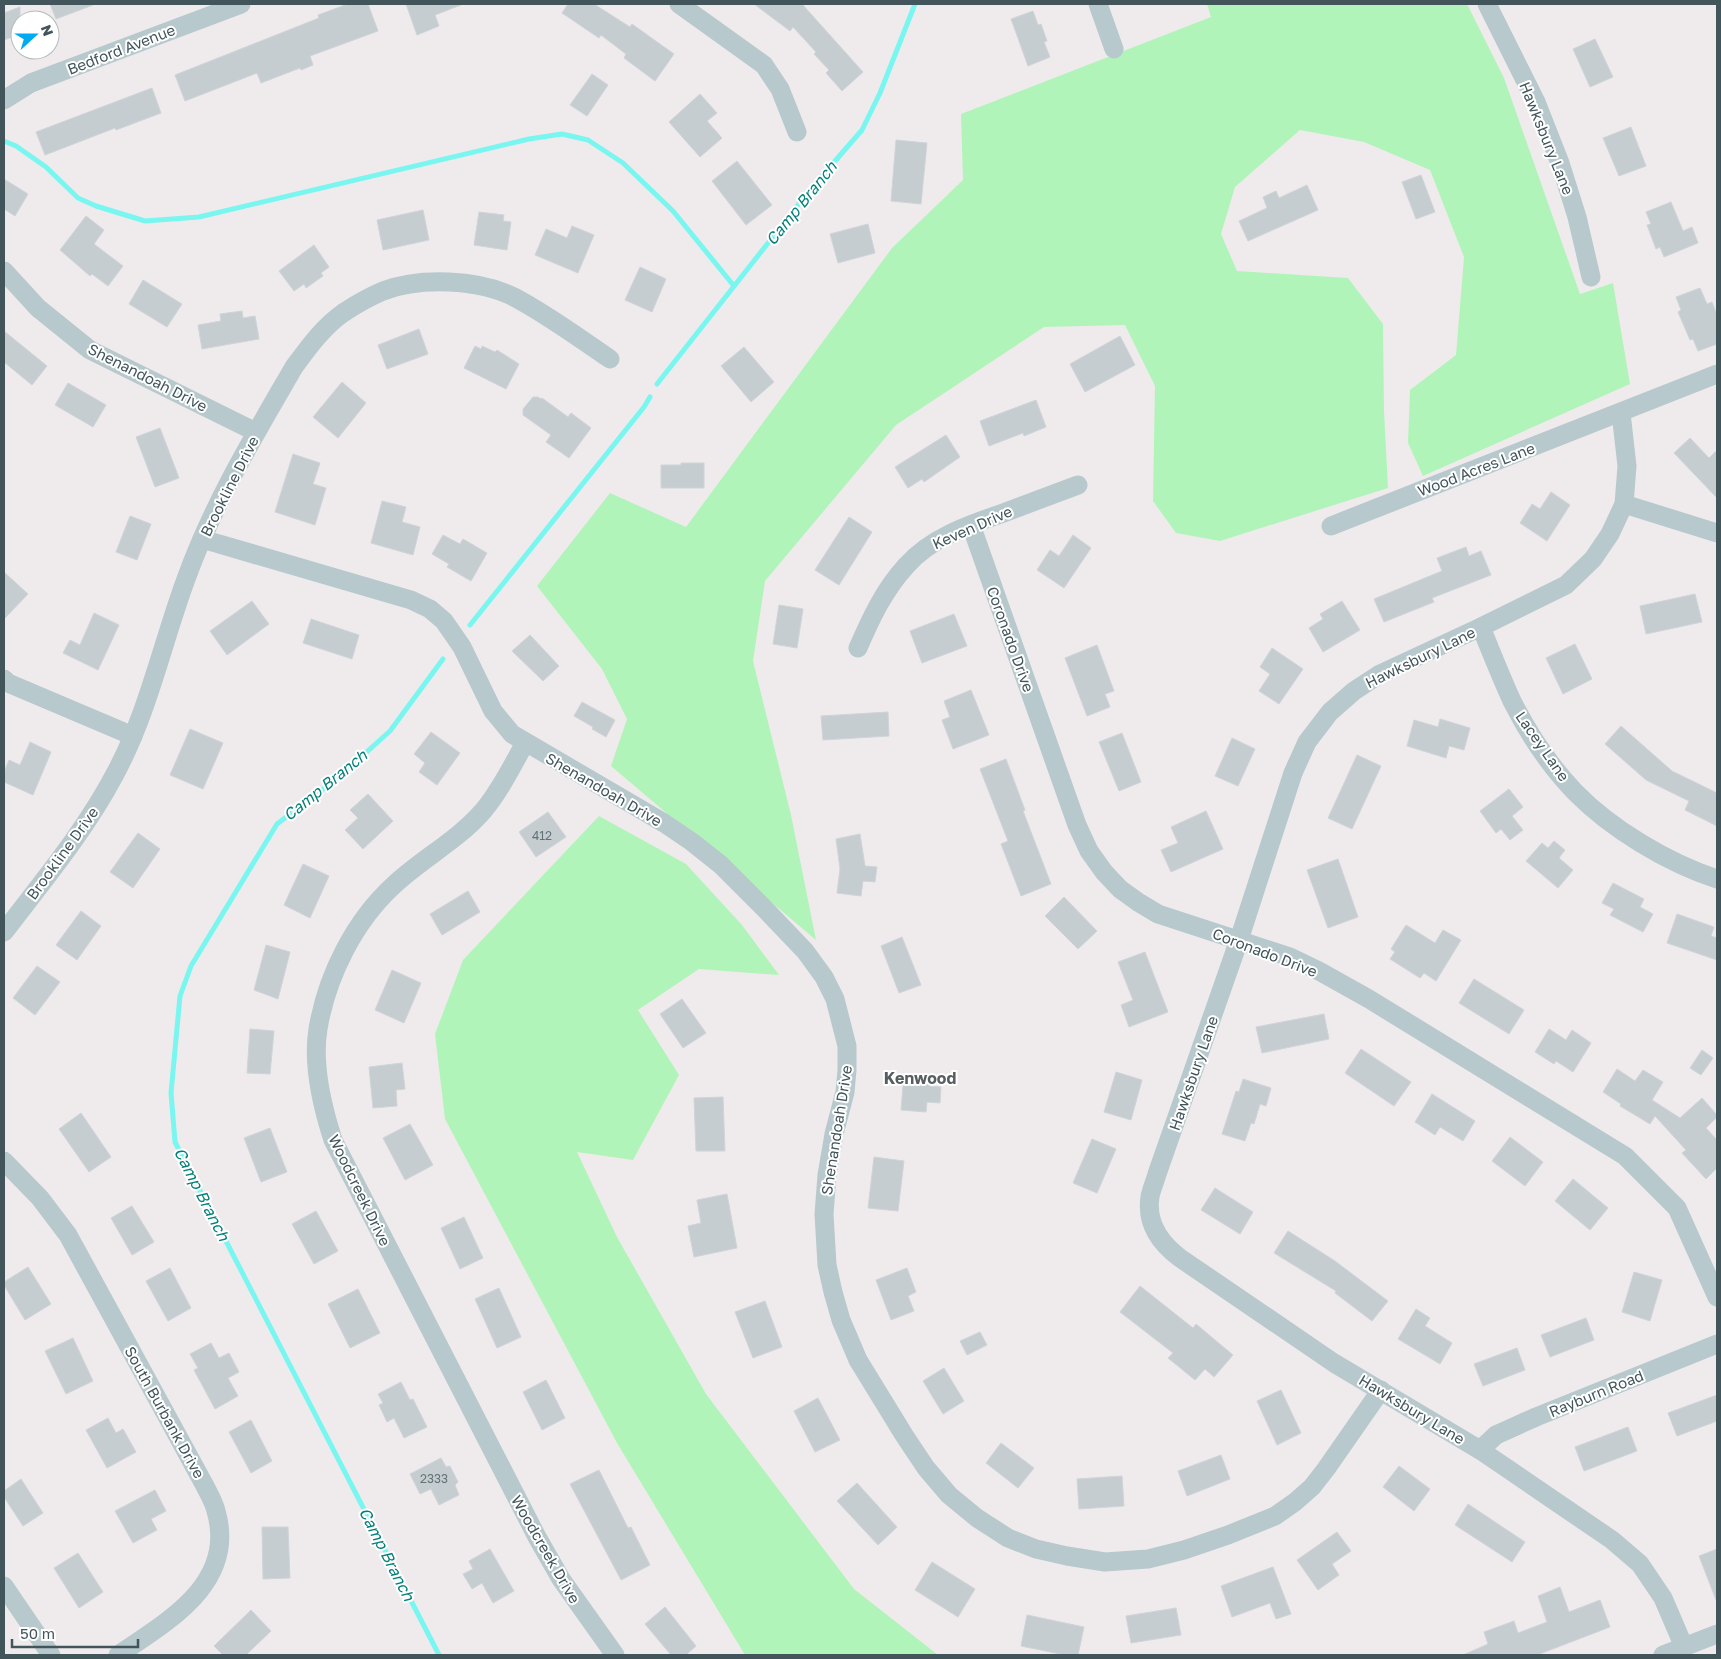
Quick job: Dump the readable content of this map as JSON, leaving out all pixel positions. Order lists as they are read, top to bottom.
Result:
{
  "streets": {
    "street": [
      "Bedford Avenue",
      "Hawksbury Lane",
      "Shenandoah Drive",
      "Wood Acres Lane",
      "Brookline Drive",
      "Keven Drive",
      "Coronado Drive",
      "Lacey Lane",
      "Woodcreek Drive",
      "Rayburn Road",
      "South Burbank Drive"
    ]
  },
  "crossings": [
    ["Hawksbury Lane", "Shenandoah Drive"],
    ["Hawksbury Lane", "Wood Acres Lane"],
    ["Hawksbury Lane", "Coronado Drive"],
    ["Hawksbury Lane", "Lacey Lane"],
    ["Hawksbury Lane", "Rayburn Road"],
    ["Shenandoah Drive", "Brookline Drive"],
    ["Shenandoah Drive", "Woodcreek Drive"],
    ["Keven Drive", "Coronado Drive"]
  ],
  "districts": ["Kenwood"],
  "water": ["Camp Branch"],
  "house_numbers": ["412", "2333"],
  "scale_bar": "50 m",
  "north": "right"
}
